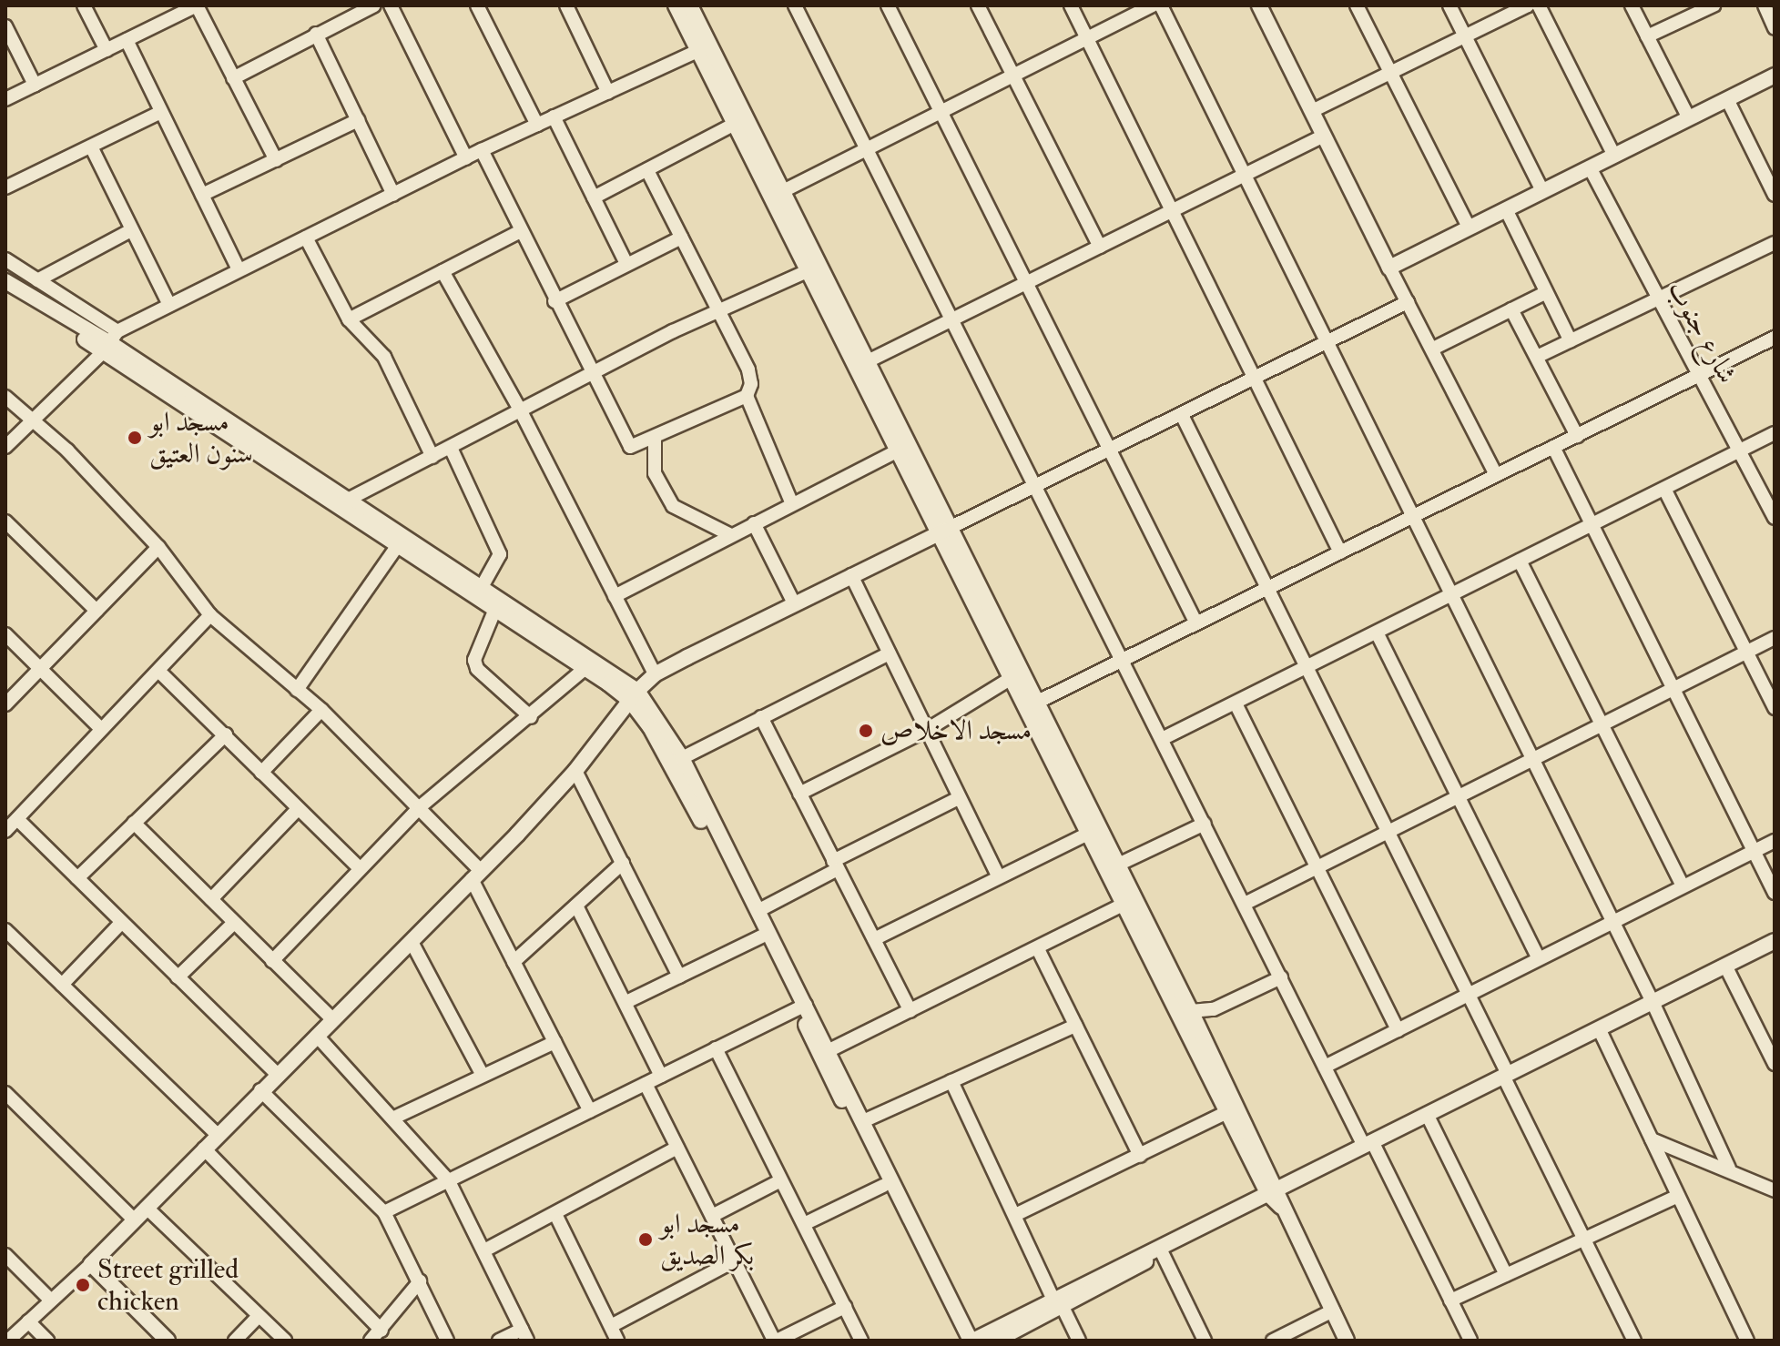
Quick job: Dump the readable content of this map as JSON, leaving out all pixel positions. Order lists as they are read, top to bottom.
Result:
{
  "streets": {
    "street": ["شارع جنوب"]
  },
  "places": [
    "مسجد ابو سنون العتيق",
    "مسجد الاخلاص",
    "مسجد ابو بكر الصديق",
    "Street grilled chicken"
  ]
}
